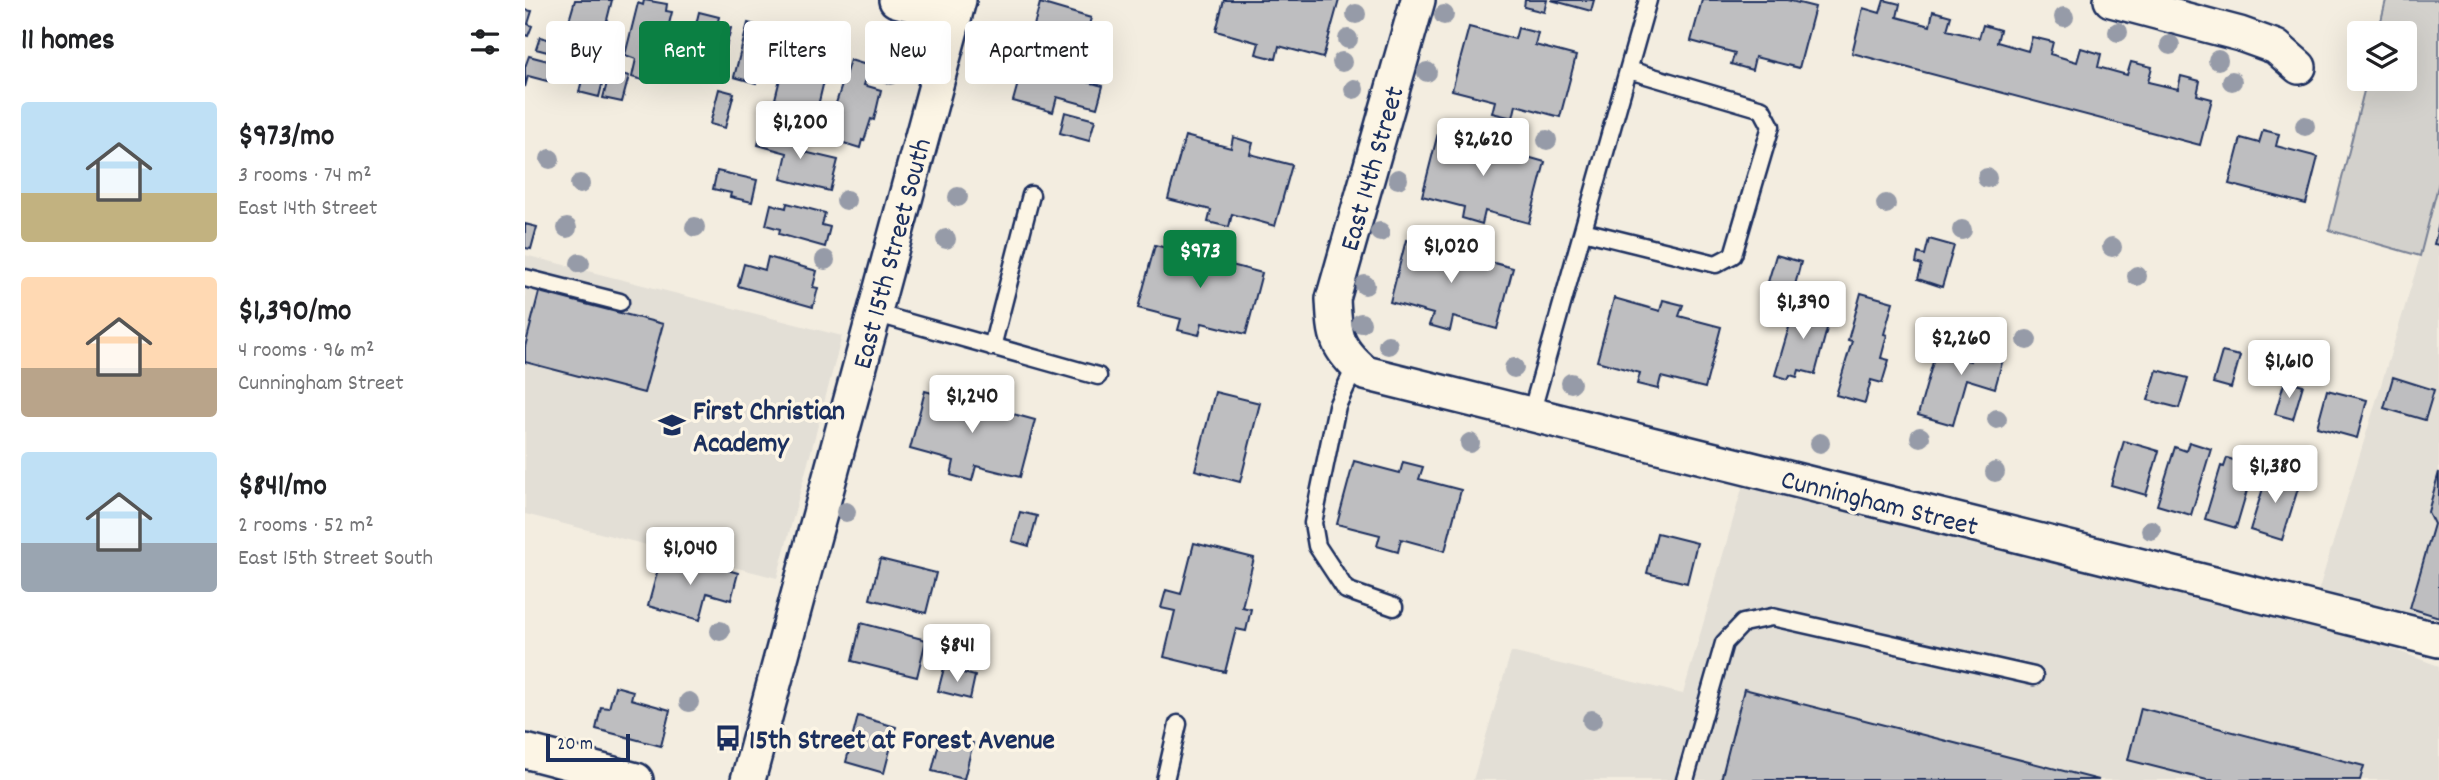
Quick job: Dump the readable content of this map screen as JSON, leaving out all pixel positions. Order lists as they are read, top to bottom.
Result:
{
  "streets": {
    "street": ["East 14th Street", "East 15th Street South", "Cunningham Street"]
  },
  "crossings": [
    ["East 14th Street", "Cunningham Street"]
  ],
  "places": {
    "school or university": ["First Christian Academy"],
    "bus stop": ["15th Street at Forest Avenue"]
  },
  "scale_bar": "20 m",
  "page": {
    "heading": "11 homes",
    "chip": [
      "Buy",
      "Rent",
      "Filters",
      "New",
      "Apartment"
    ],
    "list": [
      {
        "name": "$973/mo",
        "note": "3 rooms · 74 m² · East 14th Street"
      },
      {
        "name": "$1,390/mo",
        "note": "4 rooms · 96 m² · Cunningham Street"
      },
      {
        "name": "$841/mo",
        "note": "2 rooms · 52 m² · East 15th Street South"
      }
    ],
    "price": [
      "$1,200",
      "$2,620",
      "$1,020",
      "$973",
      "$1,390",
      "$2,260",
      "$1,610",
      "$1,240",
      "$1,380",
      "$1,040",
      "$841"
    ],
    "scale": "20 m"
  }
}
